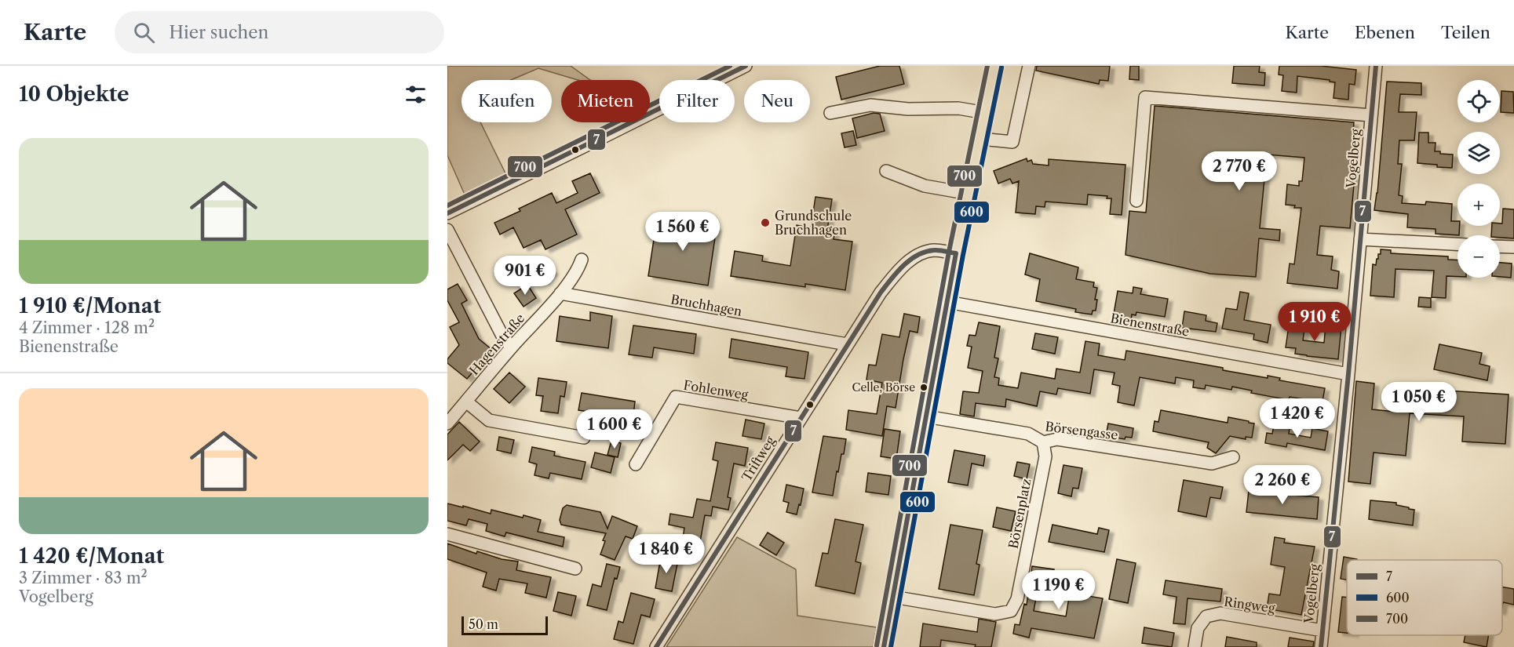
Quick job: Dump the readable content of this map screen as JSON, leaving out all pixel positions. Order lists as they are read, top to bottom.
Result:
{
  "streets": {
    "street": [
      "Vogelberg",
      "Bruchhagen",
      "Bienenstraße",
      "Hagenstraße",
      "Fohlenweg",
      "Börsengasse",
      "Triftweg",
      "Börsenplatz",
      "Ringweg"
    ]
  },
  "crossings": [
    ["Vogelberg", "Bienenstraße"],
    ["Vogelberg", "Ringweg"],
    ["Bruchhagen", "Hagenstraße"],
    ["Bruchhagen", "Triftweg"],
    ["Fohlenweg", "Triftweg"],
    ["Börsengasse", "Börsenplatz"]
  ],
  "places": ["Grundschule Bruchhagen", "Celle, Börse"],
  "lines": ["transit line 7", "transit line 700", "transit line 600"],
  "legend": ["7", "600", "700"],
  "scale_bar": "50 m",
  "page": {
    "header": "Karte",
    "search": "Hier suchen",
    "nav": ["Karte", "Ebenen", "Teilen"],
    "heading": "10 Objekte",
    "map_buttons": ["+", "−"],
    "chip": [
      "Kaufen",
      "Mieten",
      "Filter",
      "Neu"
    ],
    "list": [
      {
        "name": "1 910 €/Monat",
        "note": "4 Zimmer · 128 m² · Bienenstraße"
      },
      {
        "name": "1 420 €/Monat",
        "note": "3 Zimmer · 83 m² · Vogelberg"
      }
    ],
    "price": [
      "2 770 €",
      "1 560 €",
      "901 €",
      "1 910 €",
      "1 050 €",
      "1 420 €",
      "1 600 €",
      "2 260 €",
      "1 840 €",
      "1 190 €"
    ],
    "scale": "50 m"
  }
}
